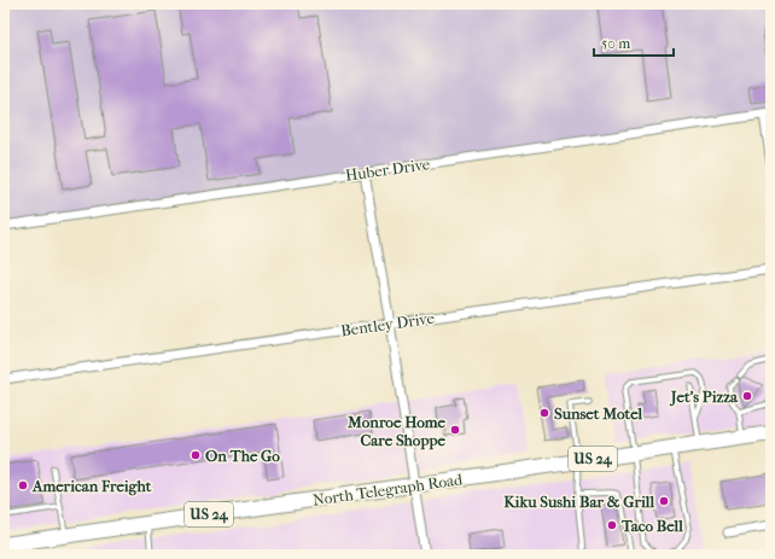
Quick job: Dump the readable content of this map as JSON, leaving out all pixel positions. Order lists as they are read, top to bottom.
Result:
{
  "streets": {
    "main road": ["US 24", "North Telegraph Road"],
    "street": ["Huber Drive", "Bentley Drive"]
  },
  "places": [
    "Jet's Pizza",
    "Sunset Motel",
    "Monroe Home Care Shoppe",
    "On The Go",
    "American Freight",
    "Kiku Sushi Bar & Grill",
    "Taco Bell"
  ],
  "scale_bar": "50 m"
}
